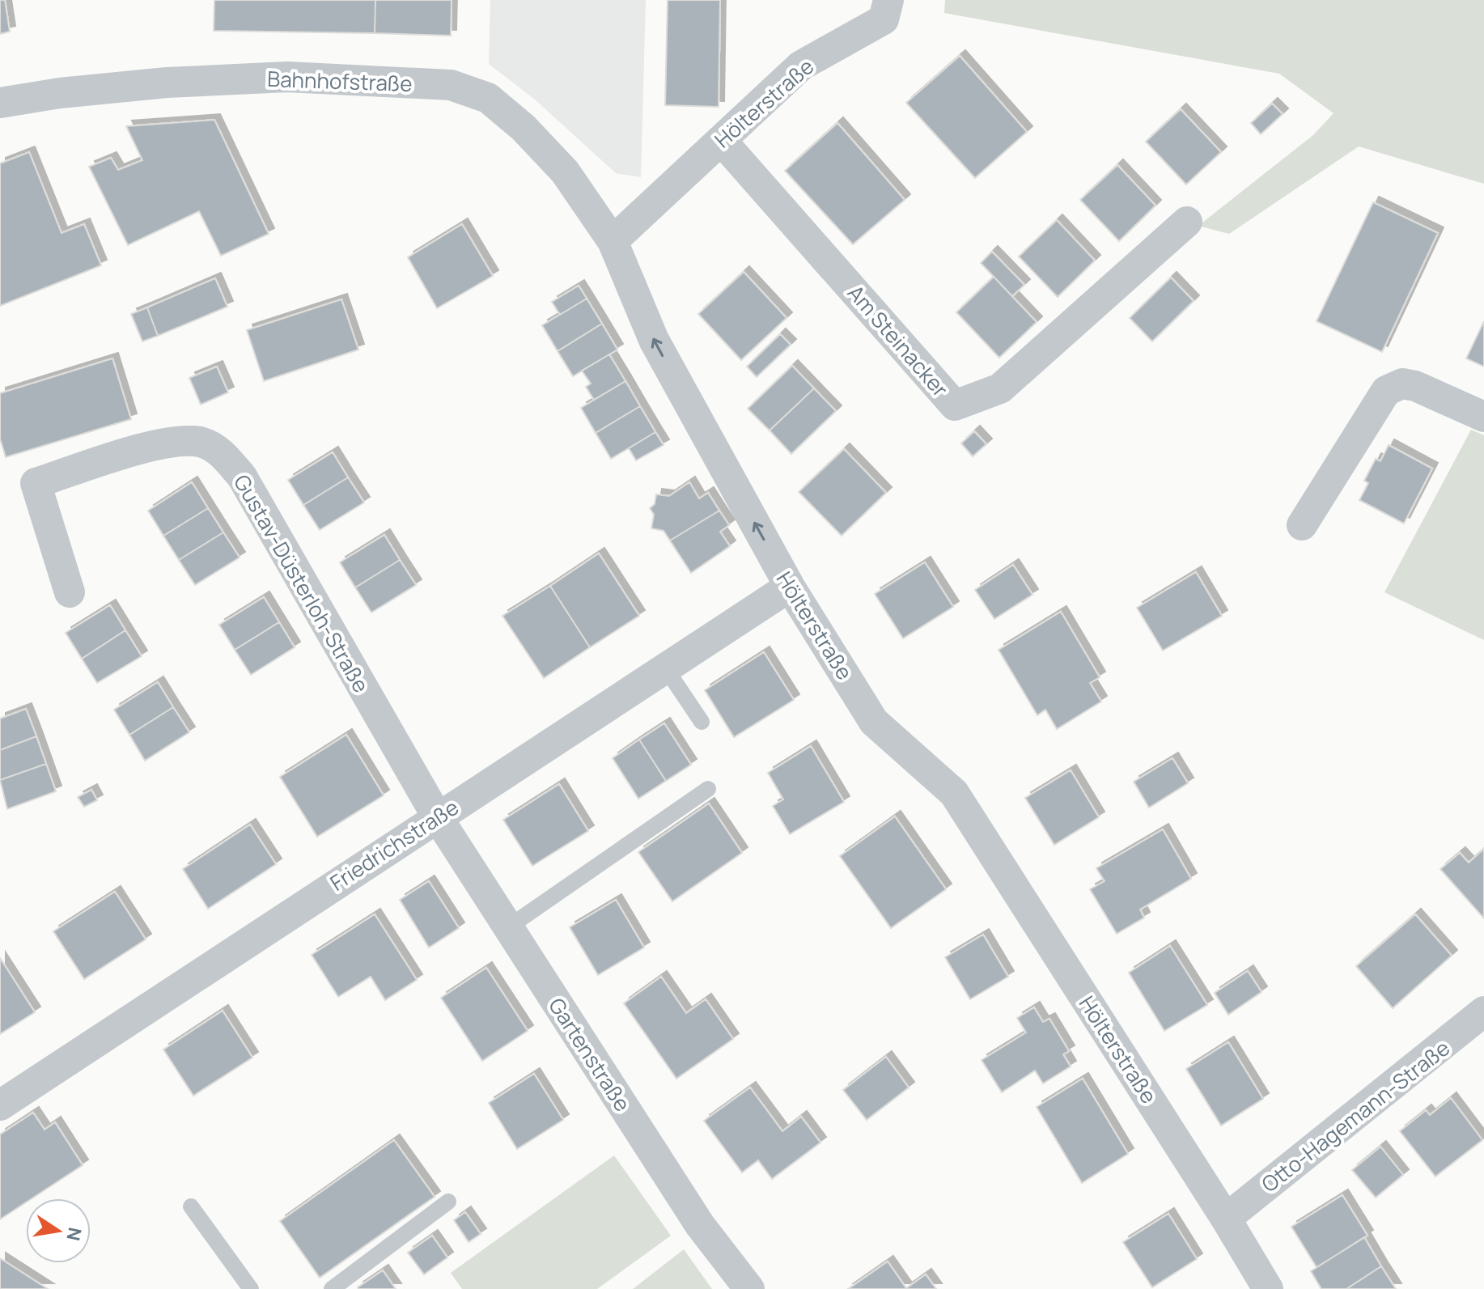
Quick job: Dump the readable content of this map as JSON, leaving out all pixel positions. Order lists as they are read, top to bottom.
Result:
{
  "streets": {
    "street": [
      "Bahnhofstraße",
      "Hölterstraße",
      "Am Steinacker",
      "Gustav-Düsterloh-Straße",
      "Friedrichstraße",
      "Gartenstraße",
      "Otto-Hagemann-Straße"
    ]
  },
  "crossings": [
    ["Bahnhofstraße", "Hölterstraße"],
    ["Hölterstraße", "Am Steinacker"],
    ["Hölterstraße", "Friedrichstraße"],
    ["Hölterstraße", "Otto-Hagemann-Straße"],
    ["Gustav-Düsterloh-Straße", "Friedrichstraße"],
    ["Gustav-Düsterloh-Straße", "Gartenstraße"],
    ["Friedrichstraße", "Gartenstraße"]
  ],
  "north": "right"
}
